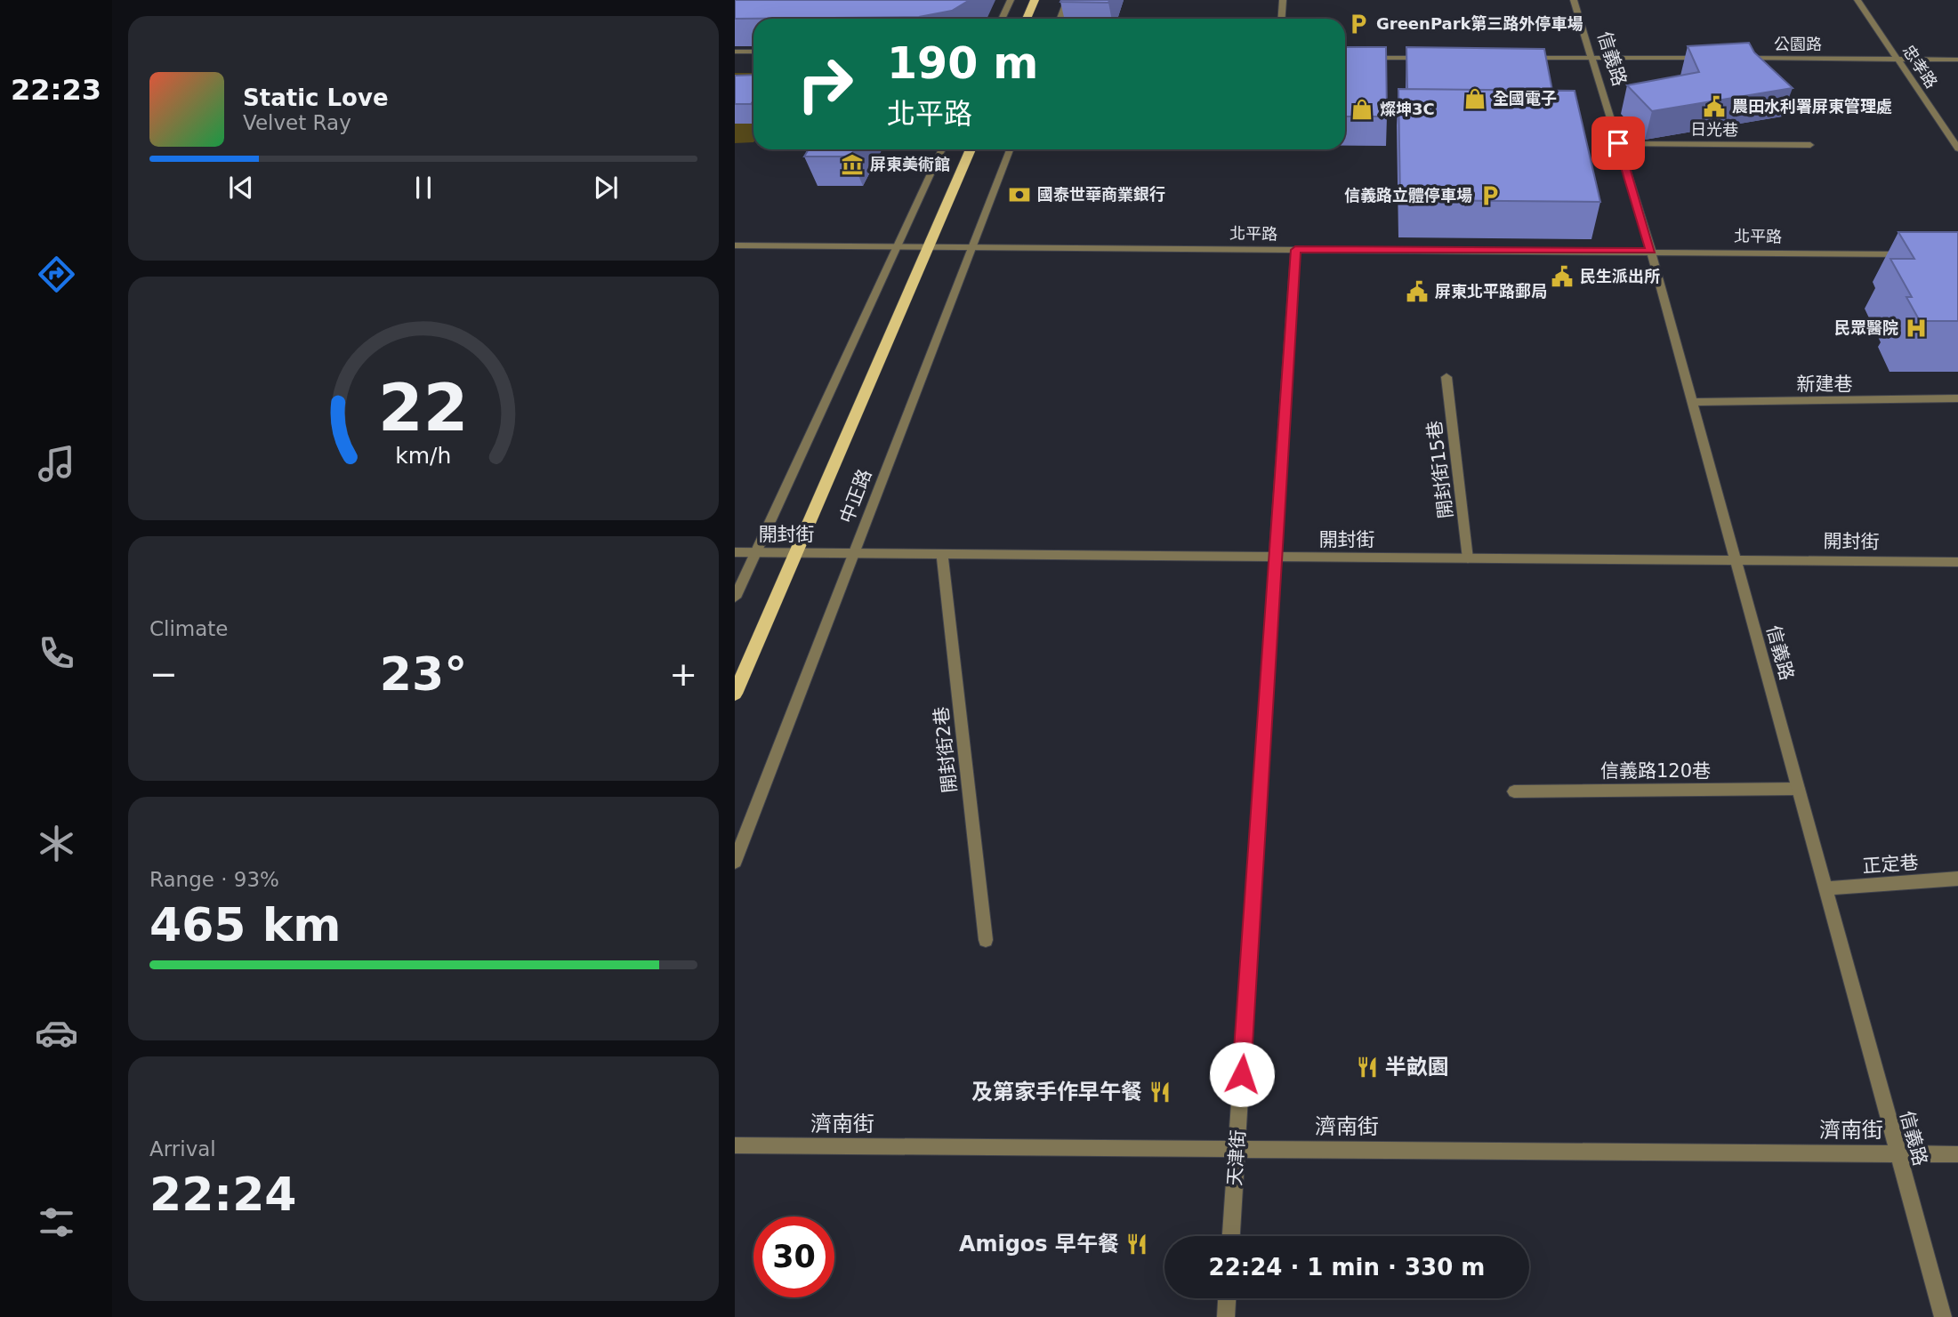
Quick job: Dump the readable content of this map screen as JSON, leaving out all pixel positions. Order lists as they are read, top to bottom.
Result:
{
  "streets": {
    "main road": ["中正路"],
    "street": [
      "公園路",
      "信義路",
      "忠孝路",
      "日光巷",
      "北平路",
      "新建巷",
      "開封街15巷",
      "開封街",
      "開封街2巷",
      "信義路120巷",
      "正定巷",
      "濟南街",
      "天津街"
    ]
  },
  "crossings": [
    ["公園路", "忠孝路"],
    ["信義路", "日光巷"],
    ["信義路", "北平路"],
    ["信義路", "新建巷"],
    ["信義路", "開封街"],
    ["信義路", "信義路120巷"],
    ["信義路", "正定巷"],
    ["信義路", "濟南街"],
    ["北平路", "中正路"],
    ["北平路", "天津街"],
    ["開封街15巷", "開封街"],
    ["中正路", "開封街"],
    ["開封街", "開封街2巷"],
    ["開封街", "天津街"],
    ["濟南街", "天津街"]
  ],
  "places": {
    "parking": ["GreenPark第三路外停車場", "信義路立體停車場"],
    "shop": ["全國電子", "燦坤3C"],
    "public building": ["農田水利署屏東管理處", "民生派出所", "屏東北平路郵局"],
    "museum": ["屏東美術館"],
    "bank": ["國泰世華商業銀行"],
    "hospital": ["民眾醫院"],
    "restaurant": ["半畝園", "及第家手作早午餐", "Amigos 早午餐"]
  },
  "page": {
    "tabs": "22:23",
    "turn": ["190 m", "北平路"],
    "song": ["Static Love", "Velvet Ray"],
    "tile": [
      "Climate",
      ["Range · 93%", "465 km"],
      ["Arrival", "22:24"]
    ],
    "heat": ["−", "23°", "+"],
    "limit": "30",
    "trip": "22:24 · 1 min · 330 m",
    "gauge": ["22", "km/h"]
  }
}
